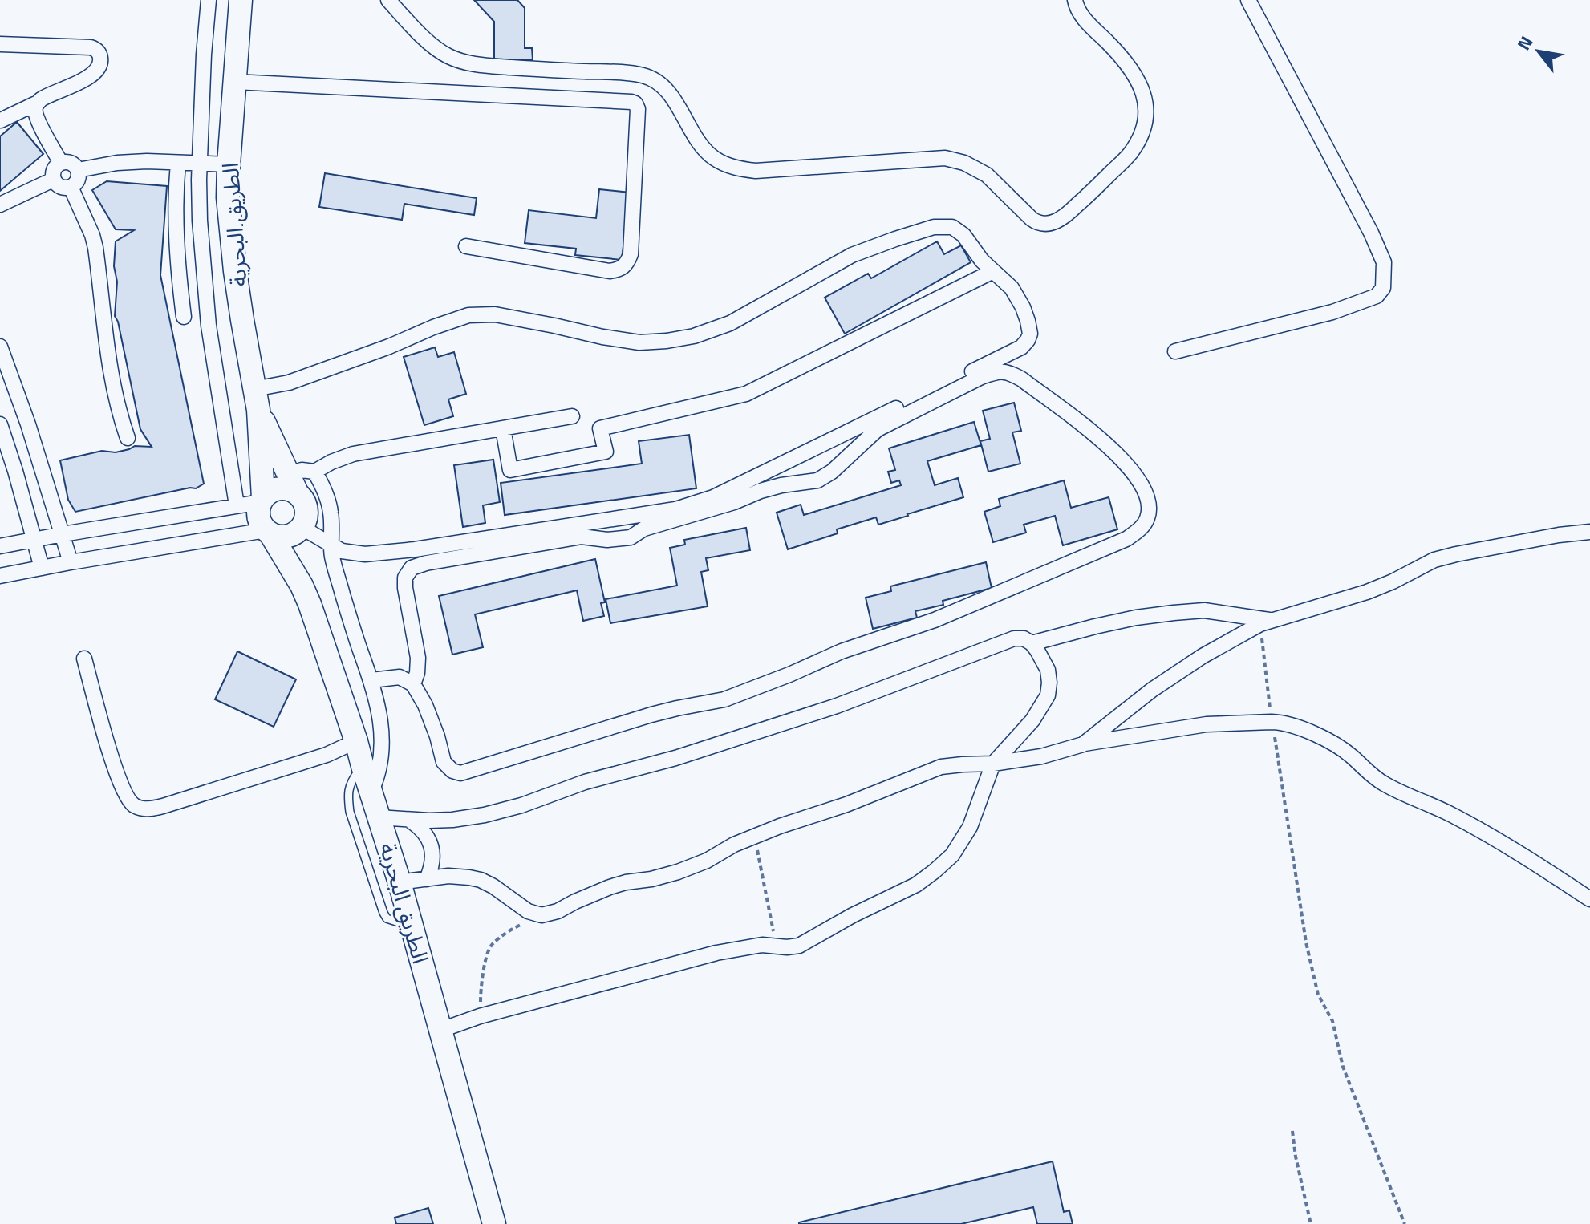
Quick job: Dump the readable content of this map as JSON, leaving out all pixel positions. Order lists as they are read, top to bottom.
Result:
{
  "streets": {
    "main road": ["الطريق البحرية"]
  },
  "north": "top left"
}
